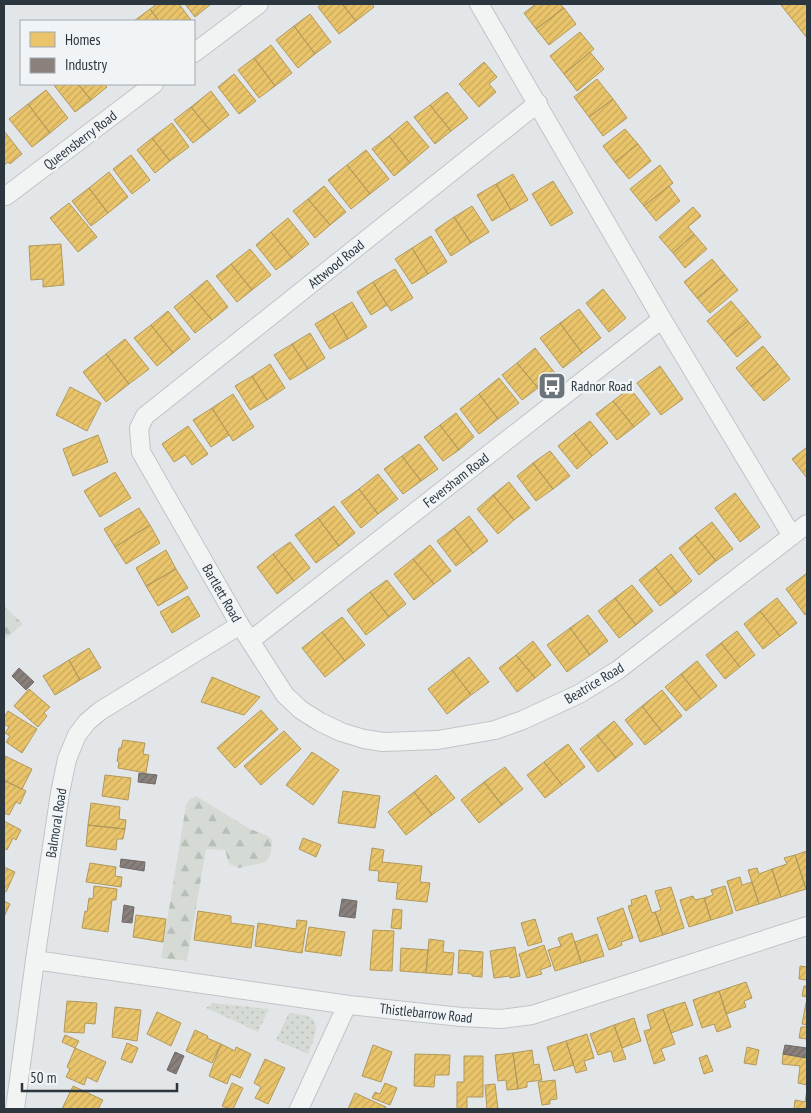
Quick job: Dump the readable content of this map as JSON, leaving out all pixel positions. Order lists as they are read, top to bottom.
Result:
{
  "streets": {
    "street": [
      "Queensberry Road",
      "Attwood Road",
      "Feversham Road",
      "Bartlett Road",
      "Beatrice Road",
      "Balmoral Road",
      "Thistlebarrow Road"
    ]
  },
  "crossings": [
    ["Attwood Road", "Bartlett Road"],
    ["Feversham Road", "Bartlett Road"],
    ["Bartlett Road", "Beatrice Road"],
    ["Bartlett Road", "Balmoral Road"],
    ["Balmoral Road", "Thistlebarrow Road"]
  ],
  "places": {
    "bus stop": ["Radnor Road"]
  },
  "legend": ["Homes", "Industry"],
  "scale_bar": "50 m"
}
